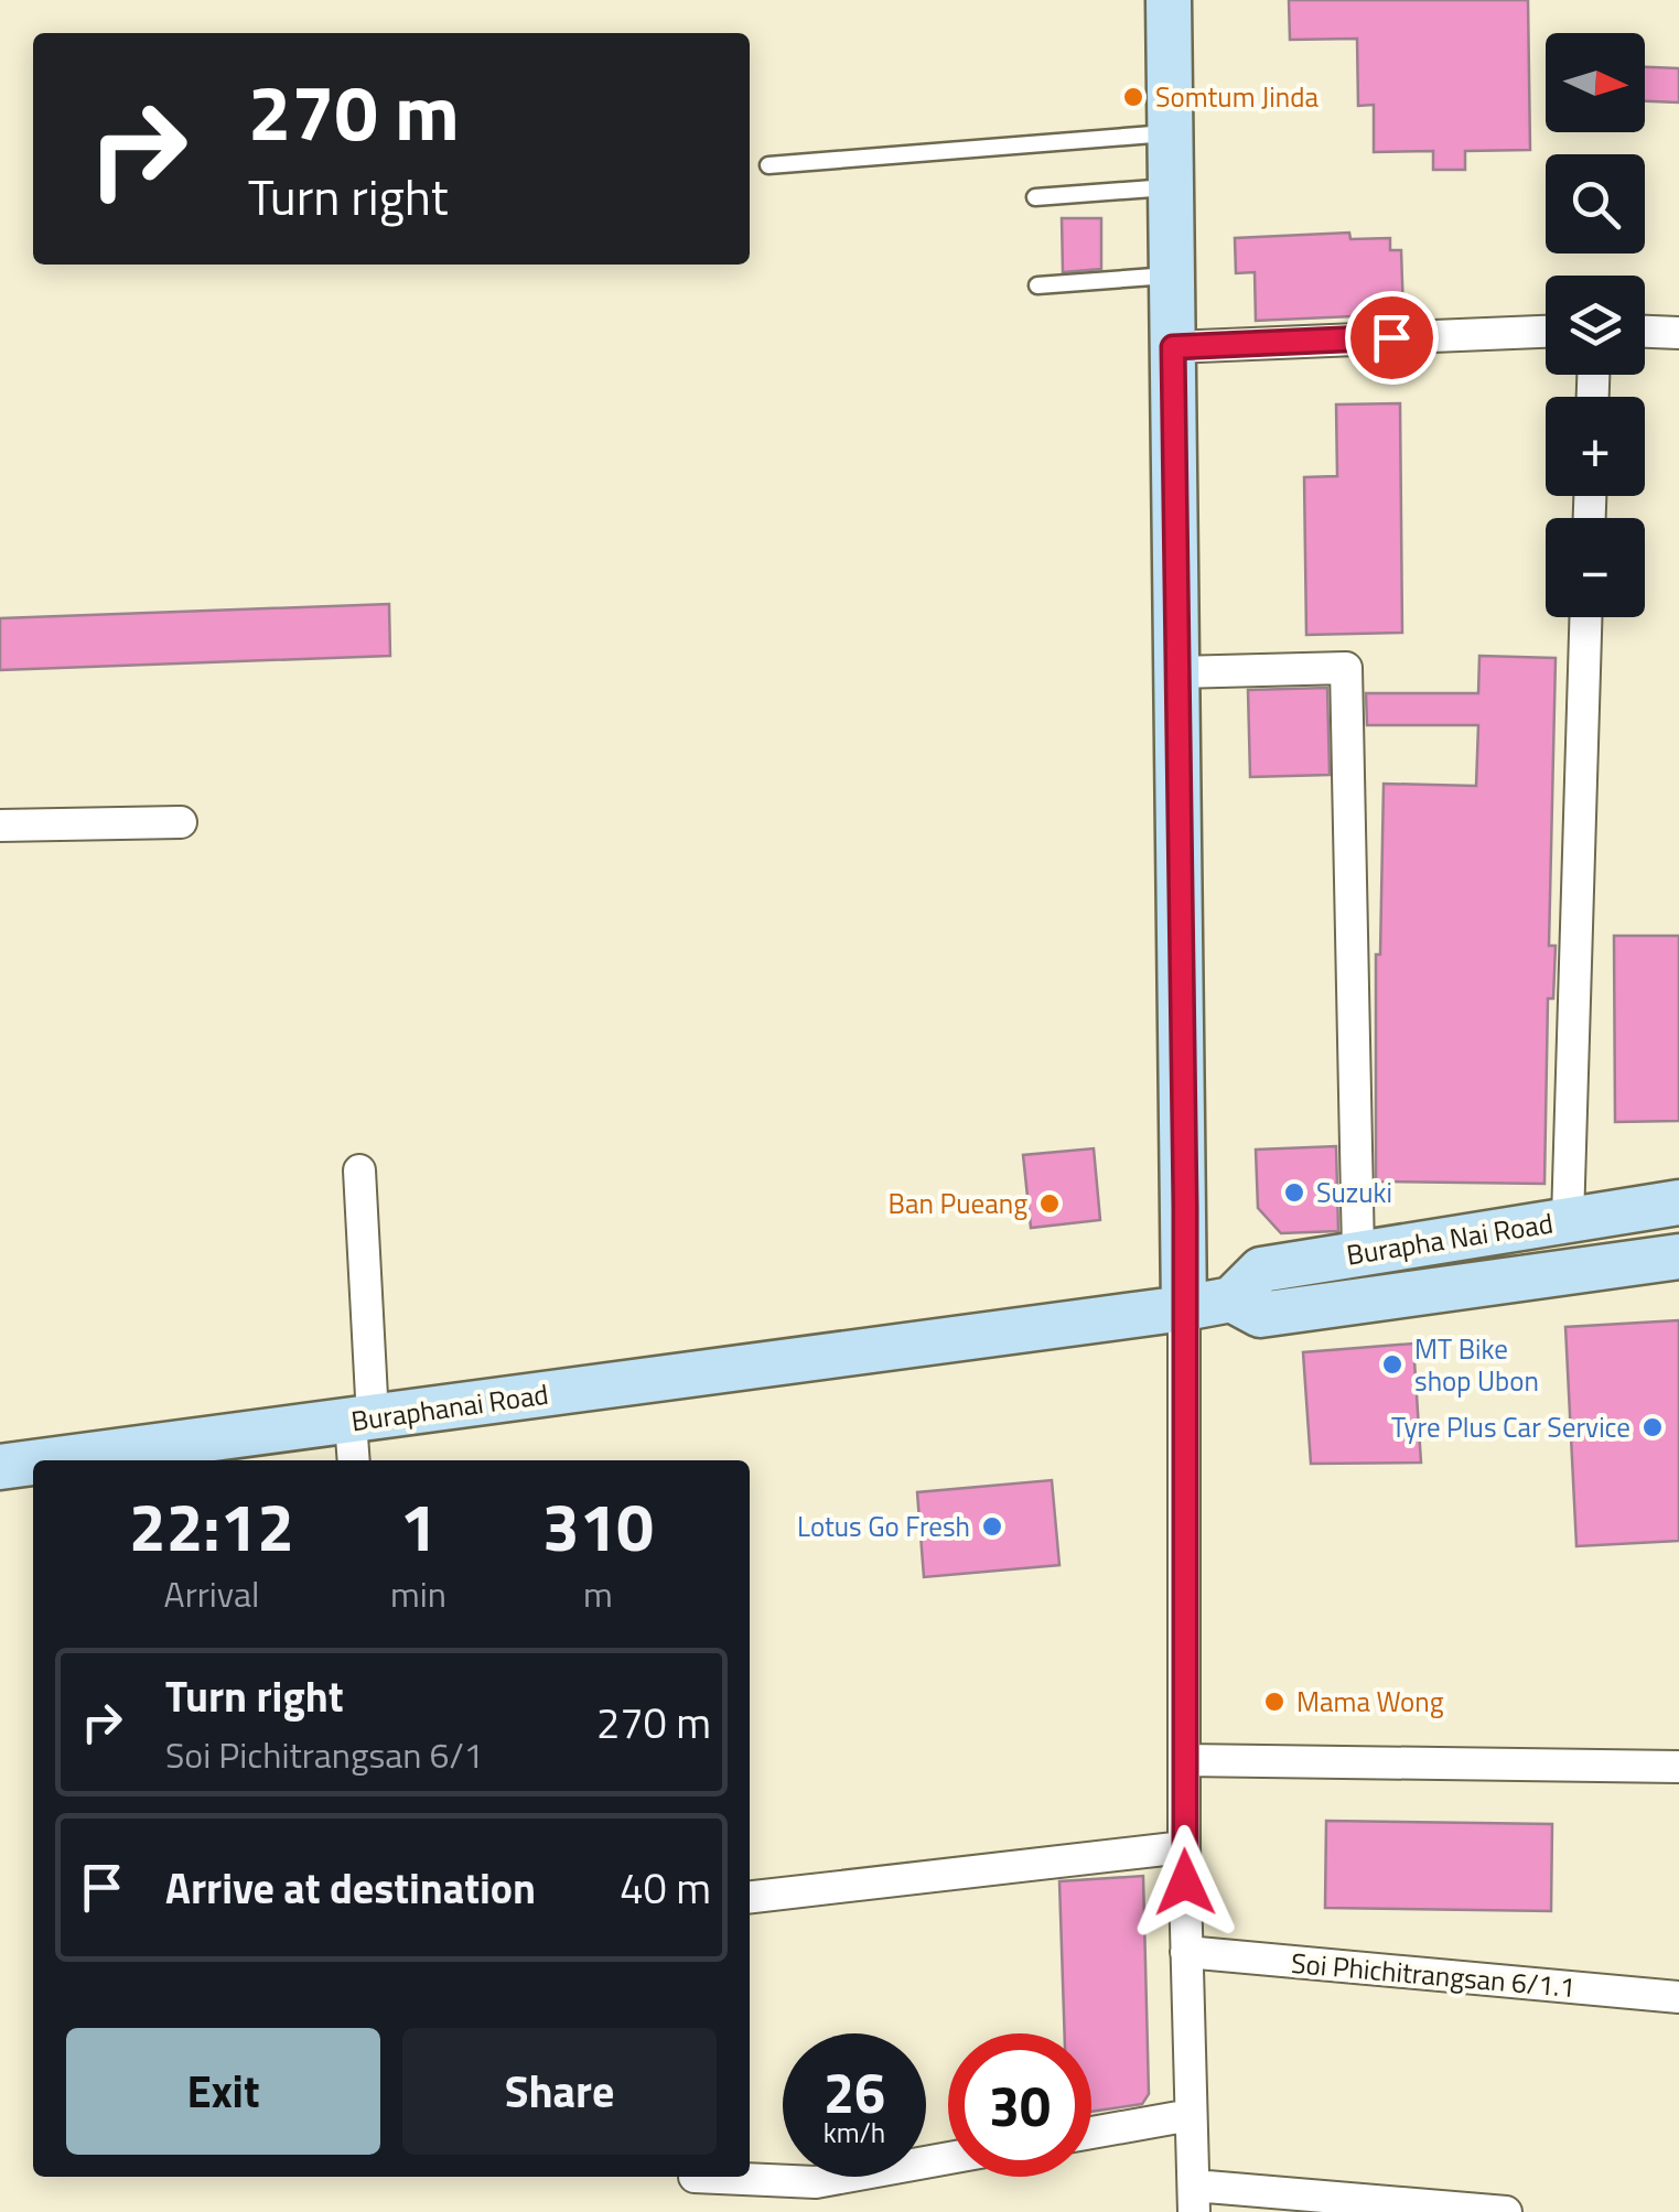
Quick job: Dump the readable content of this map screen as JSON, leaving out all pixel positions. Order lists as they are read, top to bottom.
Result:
{
  "streets": {
    "main road": ["Burapha Nai Road", "Buraphanai Road"],
    "street": ["Soi Phichitrangsan 6/1.1"]
  },
  "crossings": [
    ["Burapha Nai Road", "Buraphanai Road"]
  ],
  "places": [
    "Somtum Jinda",
    "Suzuki",
    "Ban Pueang",
    "MT Bike shop Ubon",
    "Tyre Plus Car Service",
    "Lotus Go Fresh",
    "Mama Wong"
  ],
  "north": "right",
  "page": {
    "map_buttons": ["+", "−"],
    "turn": ["270 m", "Turn right"],
    "eta": [
      "22:12",
      "Arrival",
      "1",
      "min",
      "310",
      "m"
    ],
    "list": [
      {
        "name": "Turn right",
        "note": "Soi Pichitrangsan 6/1",
        "value": "270 m"
      },
      {
        "name": "Arrive at destination",
        "value": "40 m"
      }
    ],
    "buttons": ["Exit", "Share"],
    "speed": "26 km/h",
    "limit": "30"
  }
}
